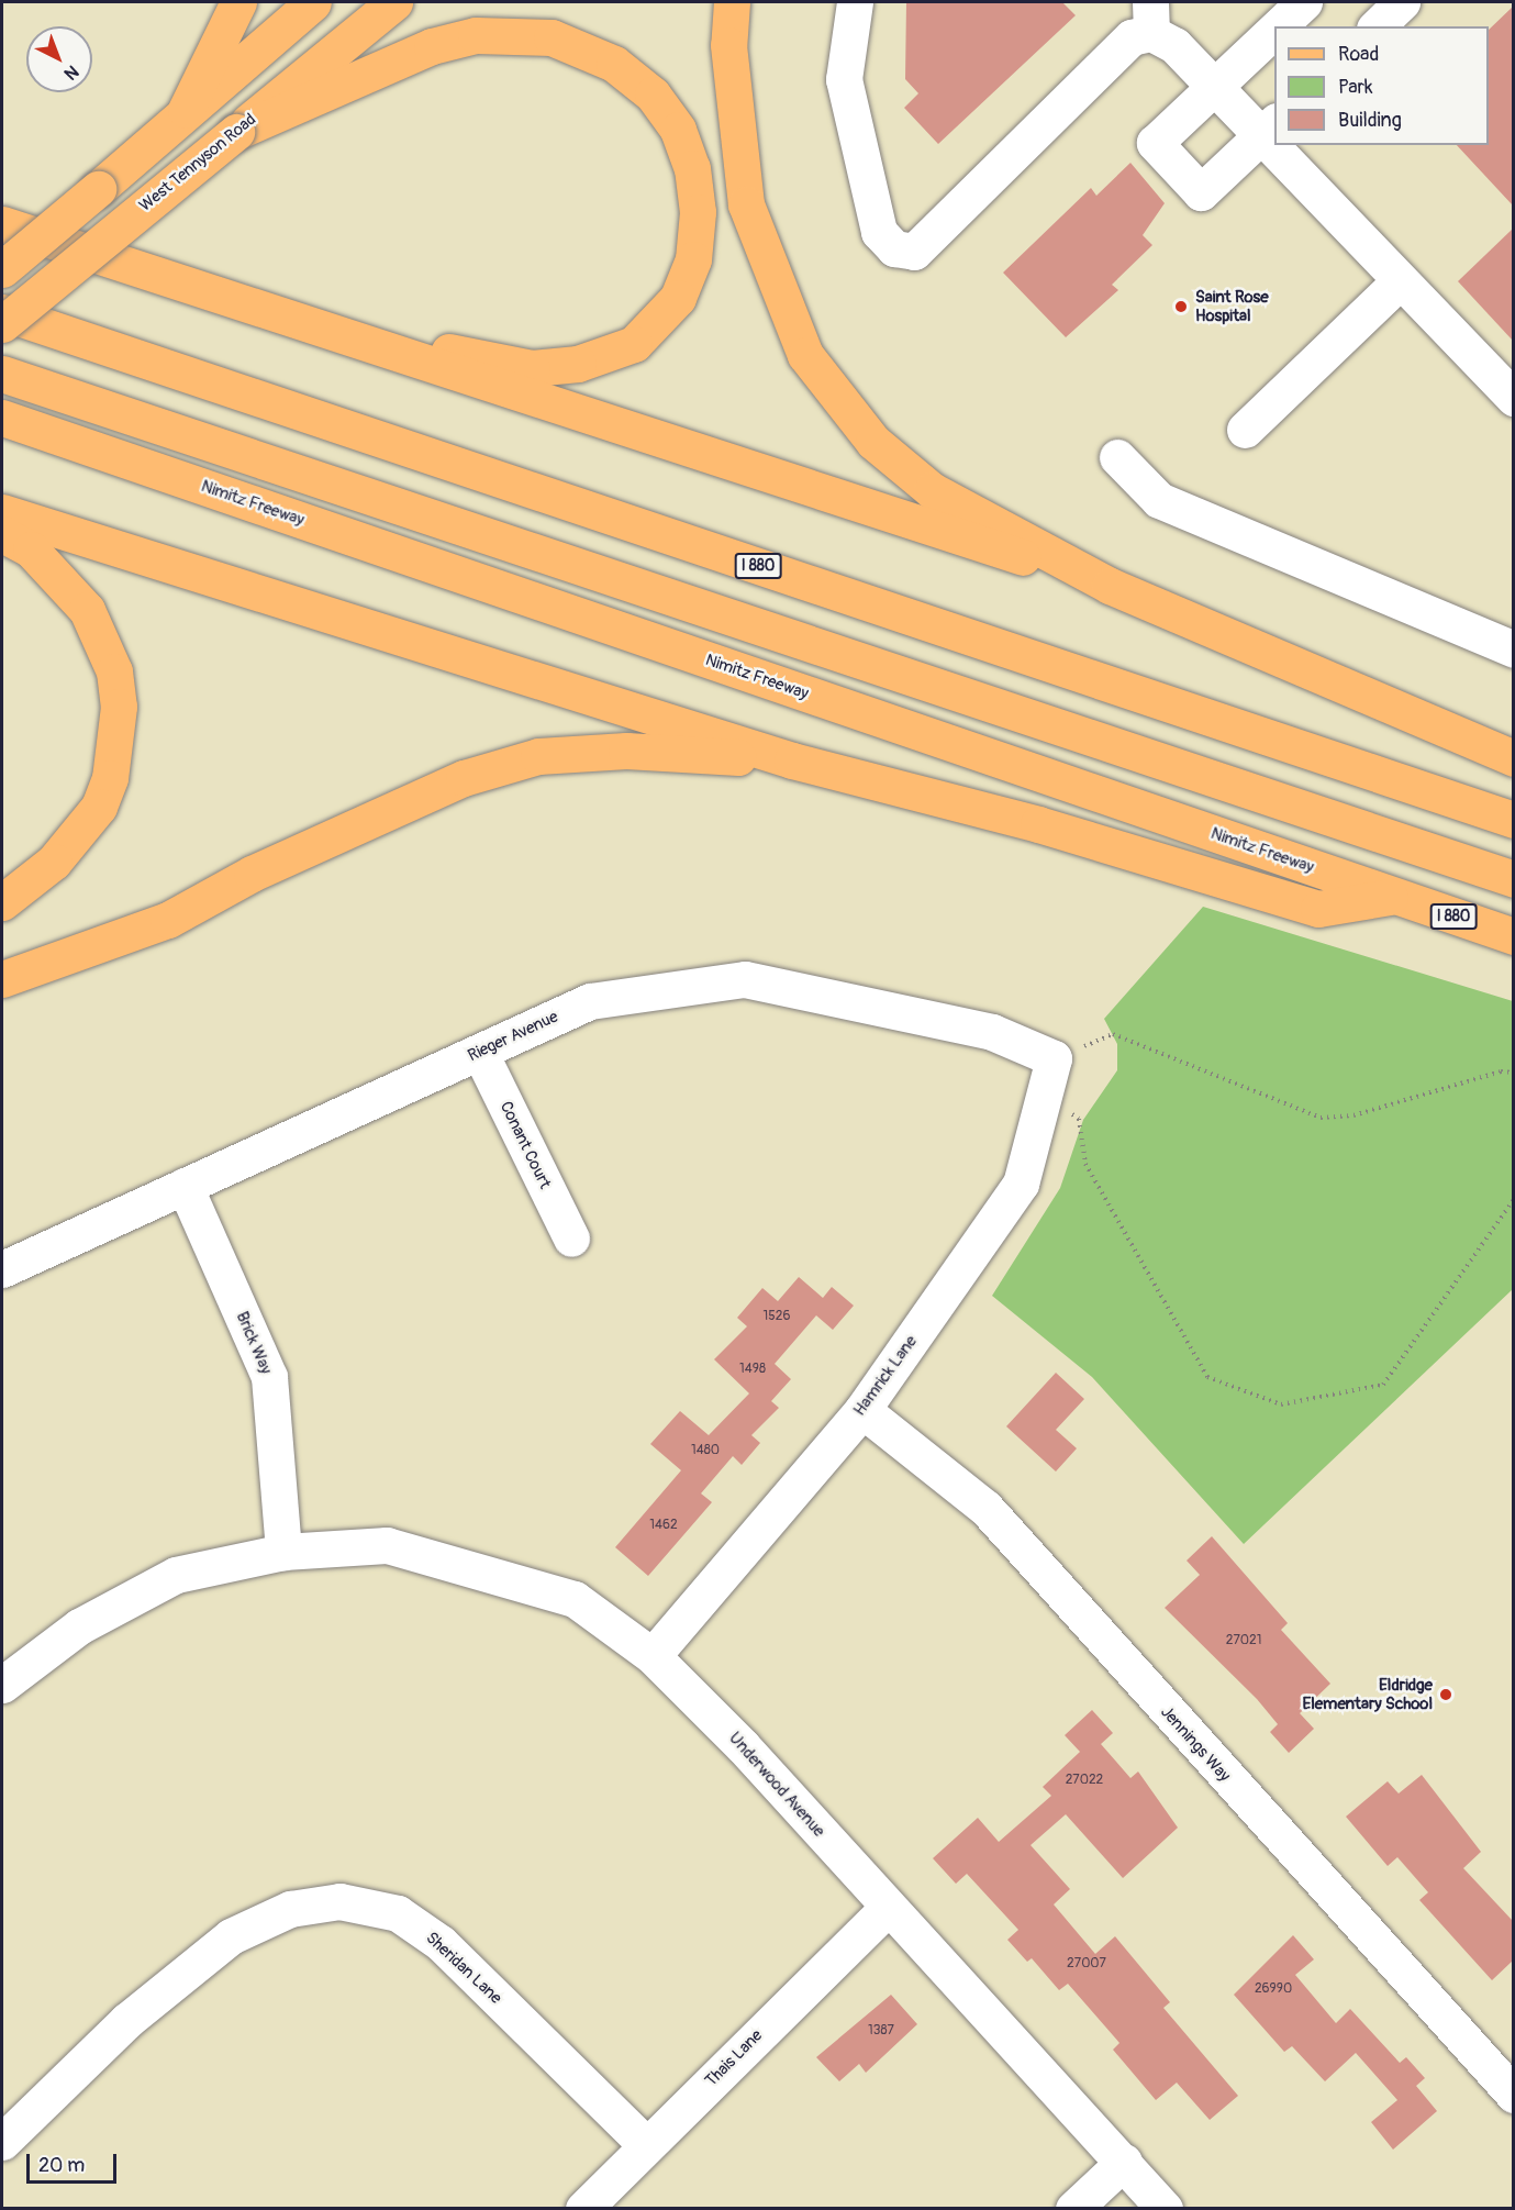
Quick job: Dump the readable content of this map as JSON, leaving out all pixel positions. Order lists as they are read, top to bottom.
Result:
{
  "streets": {
    "main road": ["West Tennyson Road", "Nimitz Freeway", "I 880"],
    "street": [
      "Rieger Avenue",
      "Conant Court",
      "Brick Way",
      "Hamrick Lane",
      "Jennings Way",
      "Underwood Avenue",
      "Sheridan Lane",
      "Thais Lane"
    ]
  },
  "crossings": [
    ["Rieger Avenue", "Conant Court"],
    ["Rieger Avenue", "Brick Way"],
    ["Rieger Avenue", "Hamrick Lane"],
    ["Brick Way", "Underwood Avenue"],
    ["Hamrick Lane", "Jennings Way"],
    ["Hamrick Lane", "Underwood Avenue"],
    ["Underwood Avenue", "Thais Lane"],
    ["Sheridan Lane", "Thais Lane"]
  ],
  "places": ["Saint Rose Hospital", "Eldridge Elementary School"],
  "house_numbers": [
    "1526",
    "1498",
    "1480",
    "1462",
    "27021",
    "27022",
    "27007",
    "26990",
    "1387"
  ],
  "legend": ["Road", "Park", "Building"],
  "scale_bar": "20 m",
  "north": "bottom right"
}
